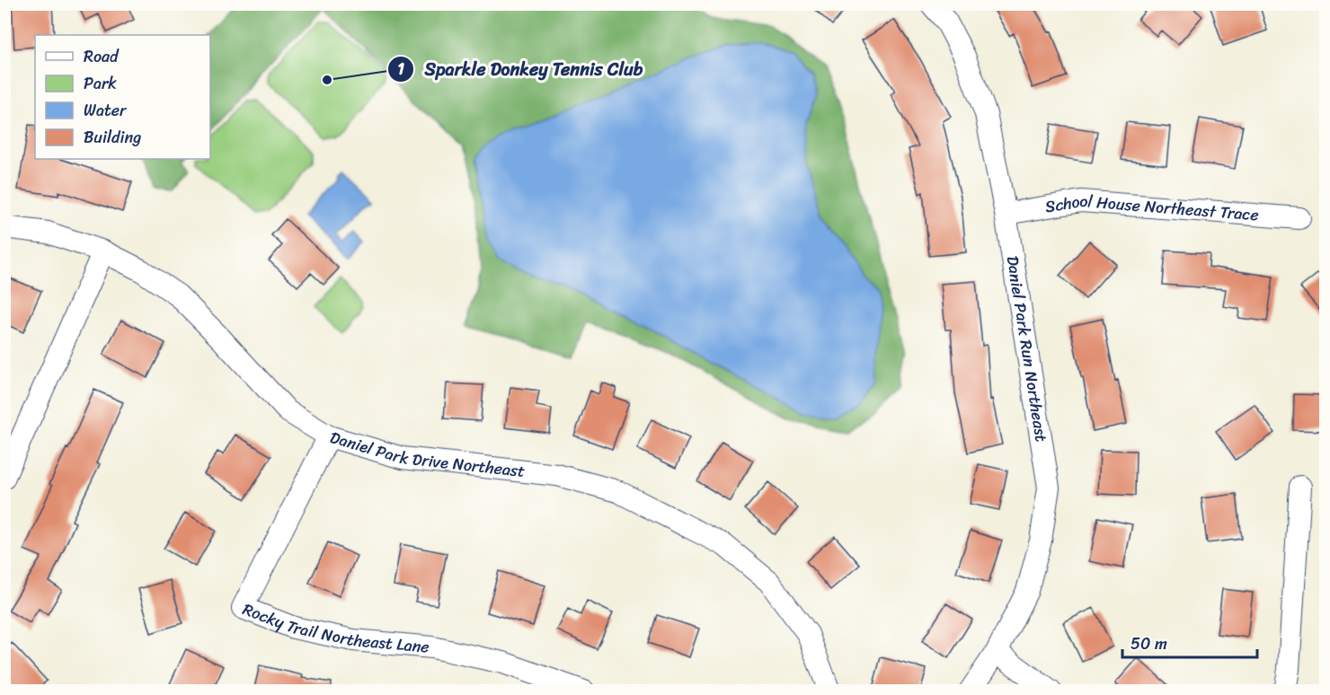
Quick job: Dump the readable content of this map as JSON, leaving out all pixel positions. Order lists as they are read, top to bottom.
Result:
{
  "streets": {
    "street": [
      "School House Northeast Trace",
      "Daniel Park Run Northeast",
      "Daniel Park Drive Northeast",
      "Rocky Trail Northeast Lane"
    ]
  },
  "crossings": [
    ["School House Northeast Trace", "Daniel Park Run Northeast"],
    ["Daniel Park Drive Northeast", "Rocky Trail Northeast Lane"]
  ],
  "places": ["Sparkle Donkey Tennis Club"],
  "legend": [
    "Road",
    "Park",
    "Water",
    "Building"
  ],
  "scale_bar": "50 m"
}
